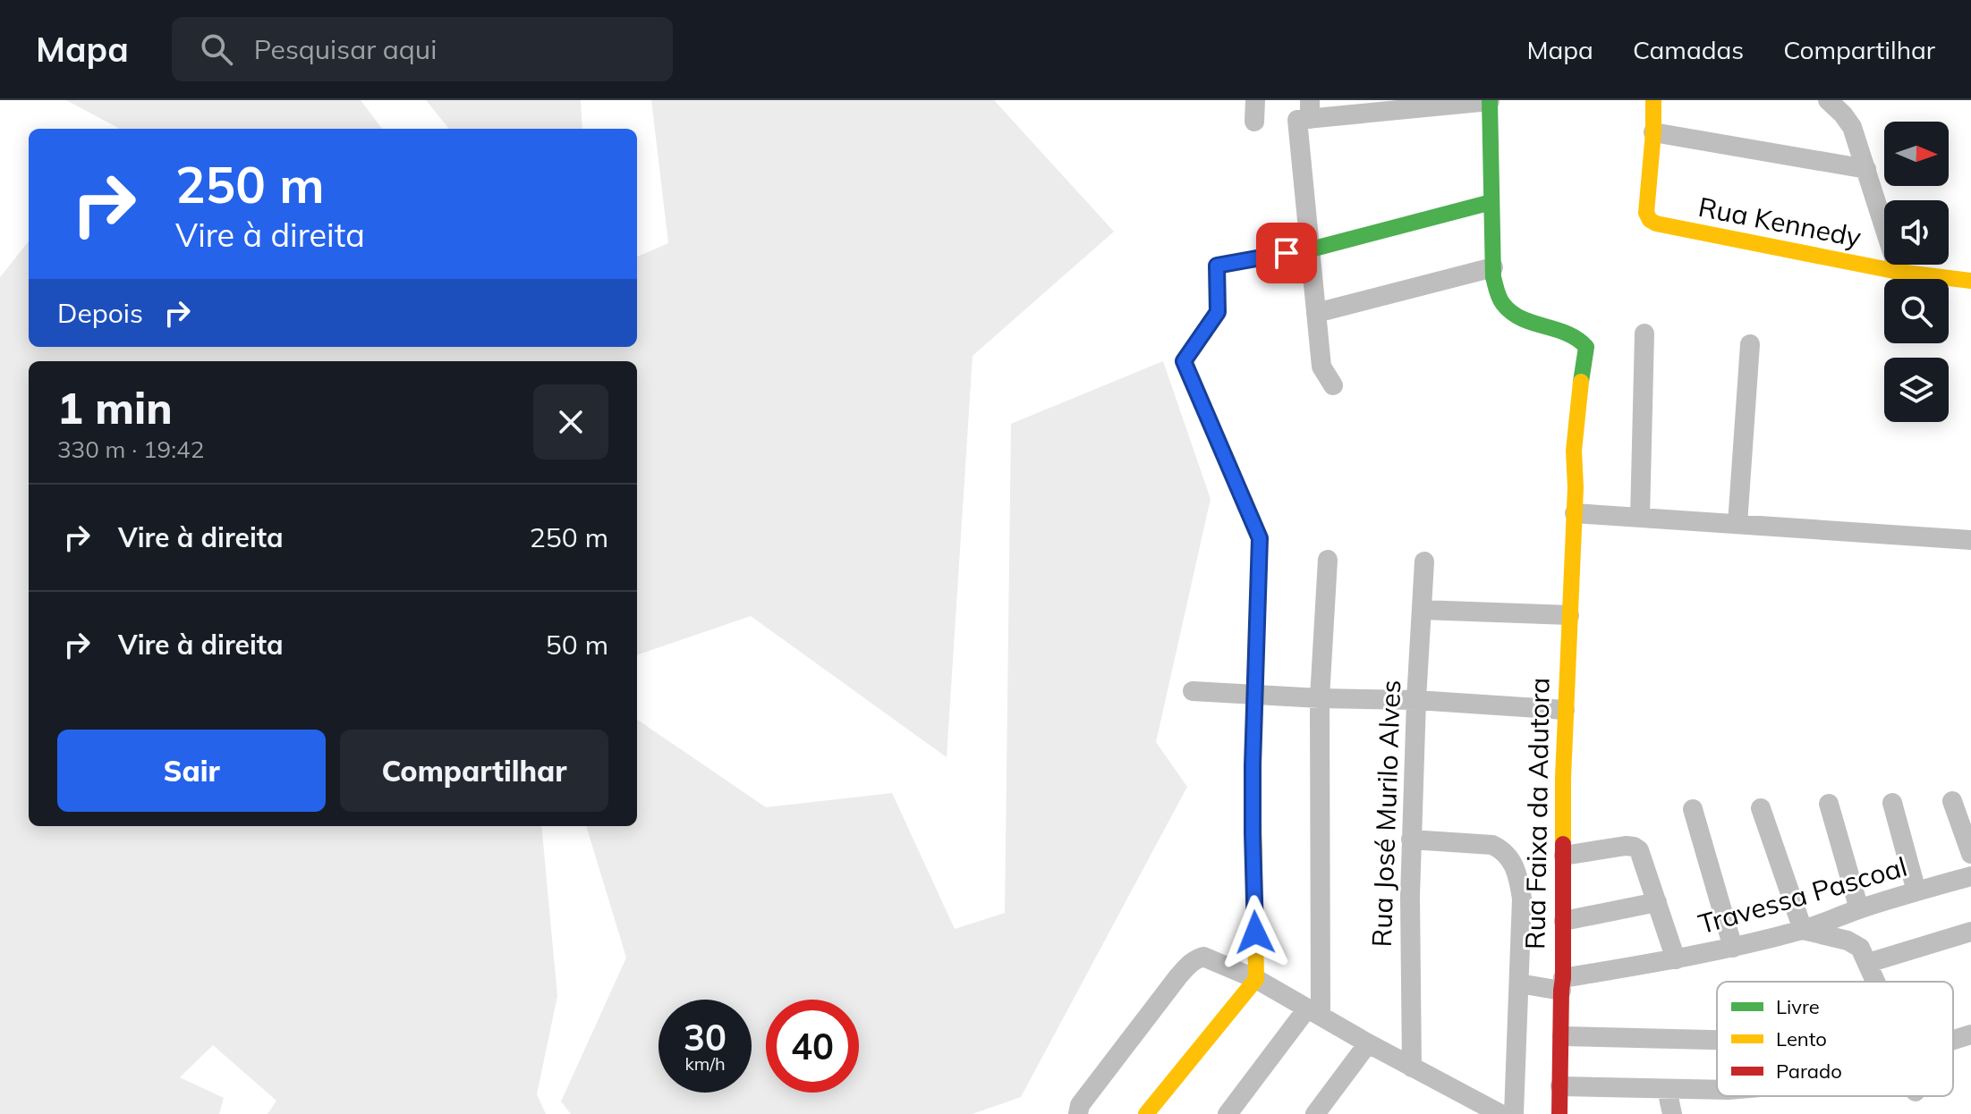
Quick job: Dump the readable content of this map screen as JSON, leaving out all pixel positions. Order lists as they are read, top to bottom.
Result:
{
  "streets": {
    "street": [
      "Rua Kennedy",
      "Rua José Murilo Alves",
      "Rua Faixa da Adutora",
      "Travessa Pascoal"
    ]
  },
  "crossings": [
    ["Rua José Murilo Alves", "Rua Faixa da Adutora"],
    ["Rua Faixa da Adutora", "Travessa Pascoal"]
  ],
  "legend": ["Livre", "Lento", "Parado"],
  "north": "right",
  "page": {
    "header": "Mapa",
    "search": "Pesquisar aqui",
    "nav": ["Mapa", "Camadas", "Compartilhar"],
    "turn": ["250 m", "Vire à direita"],
    "then": "Depois",
    "heading": ["1 min", "330 m · 19:42"],
    "list": [
      {
        "name": "Vire à direita",
        "value": "250 m"
      },
      {
        "name": "Vire à direita",
        "value": "50 m"
      }
    ],
    "buttons": ["Sair", "Compartilhar"],
    "speed": "30 km/h",
    "limit": "40"
  }
}
